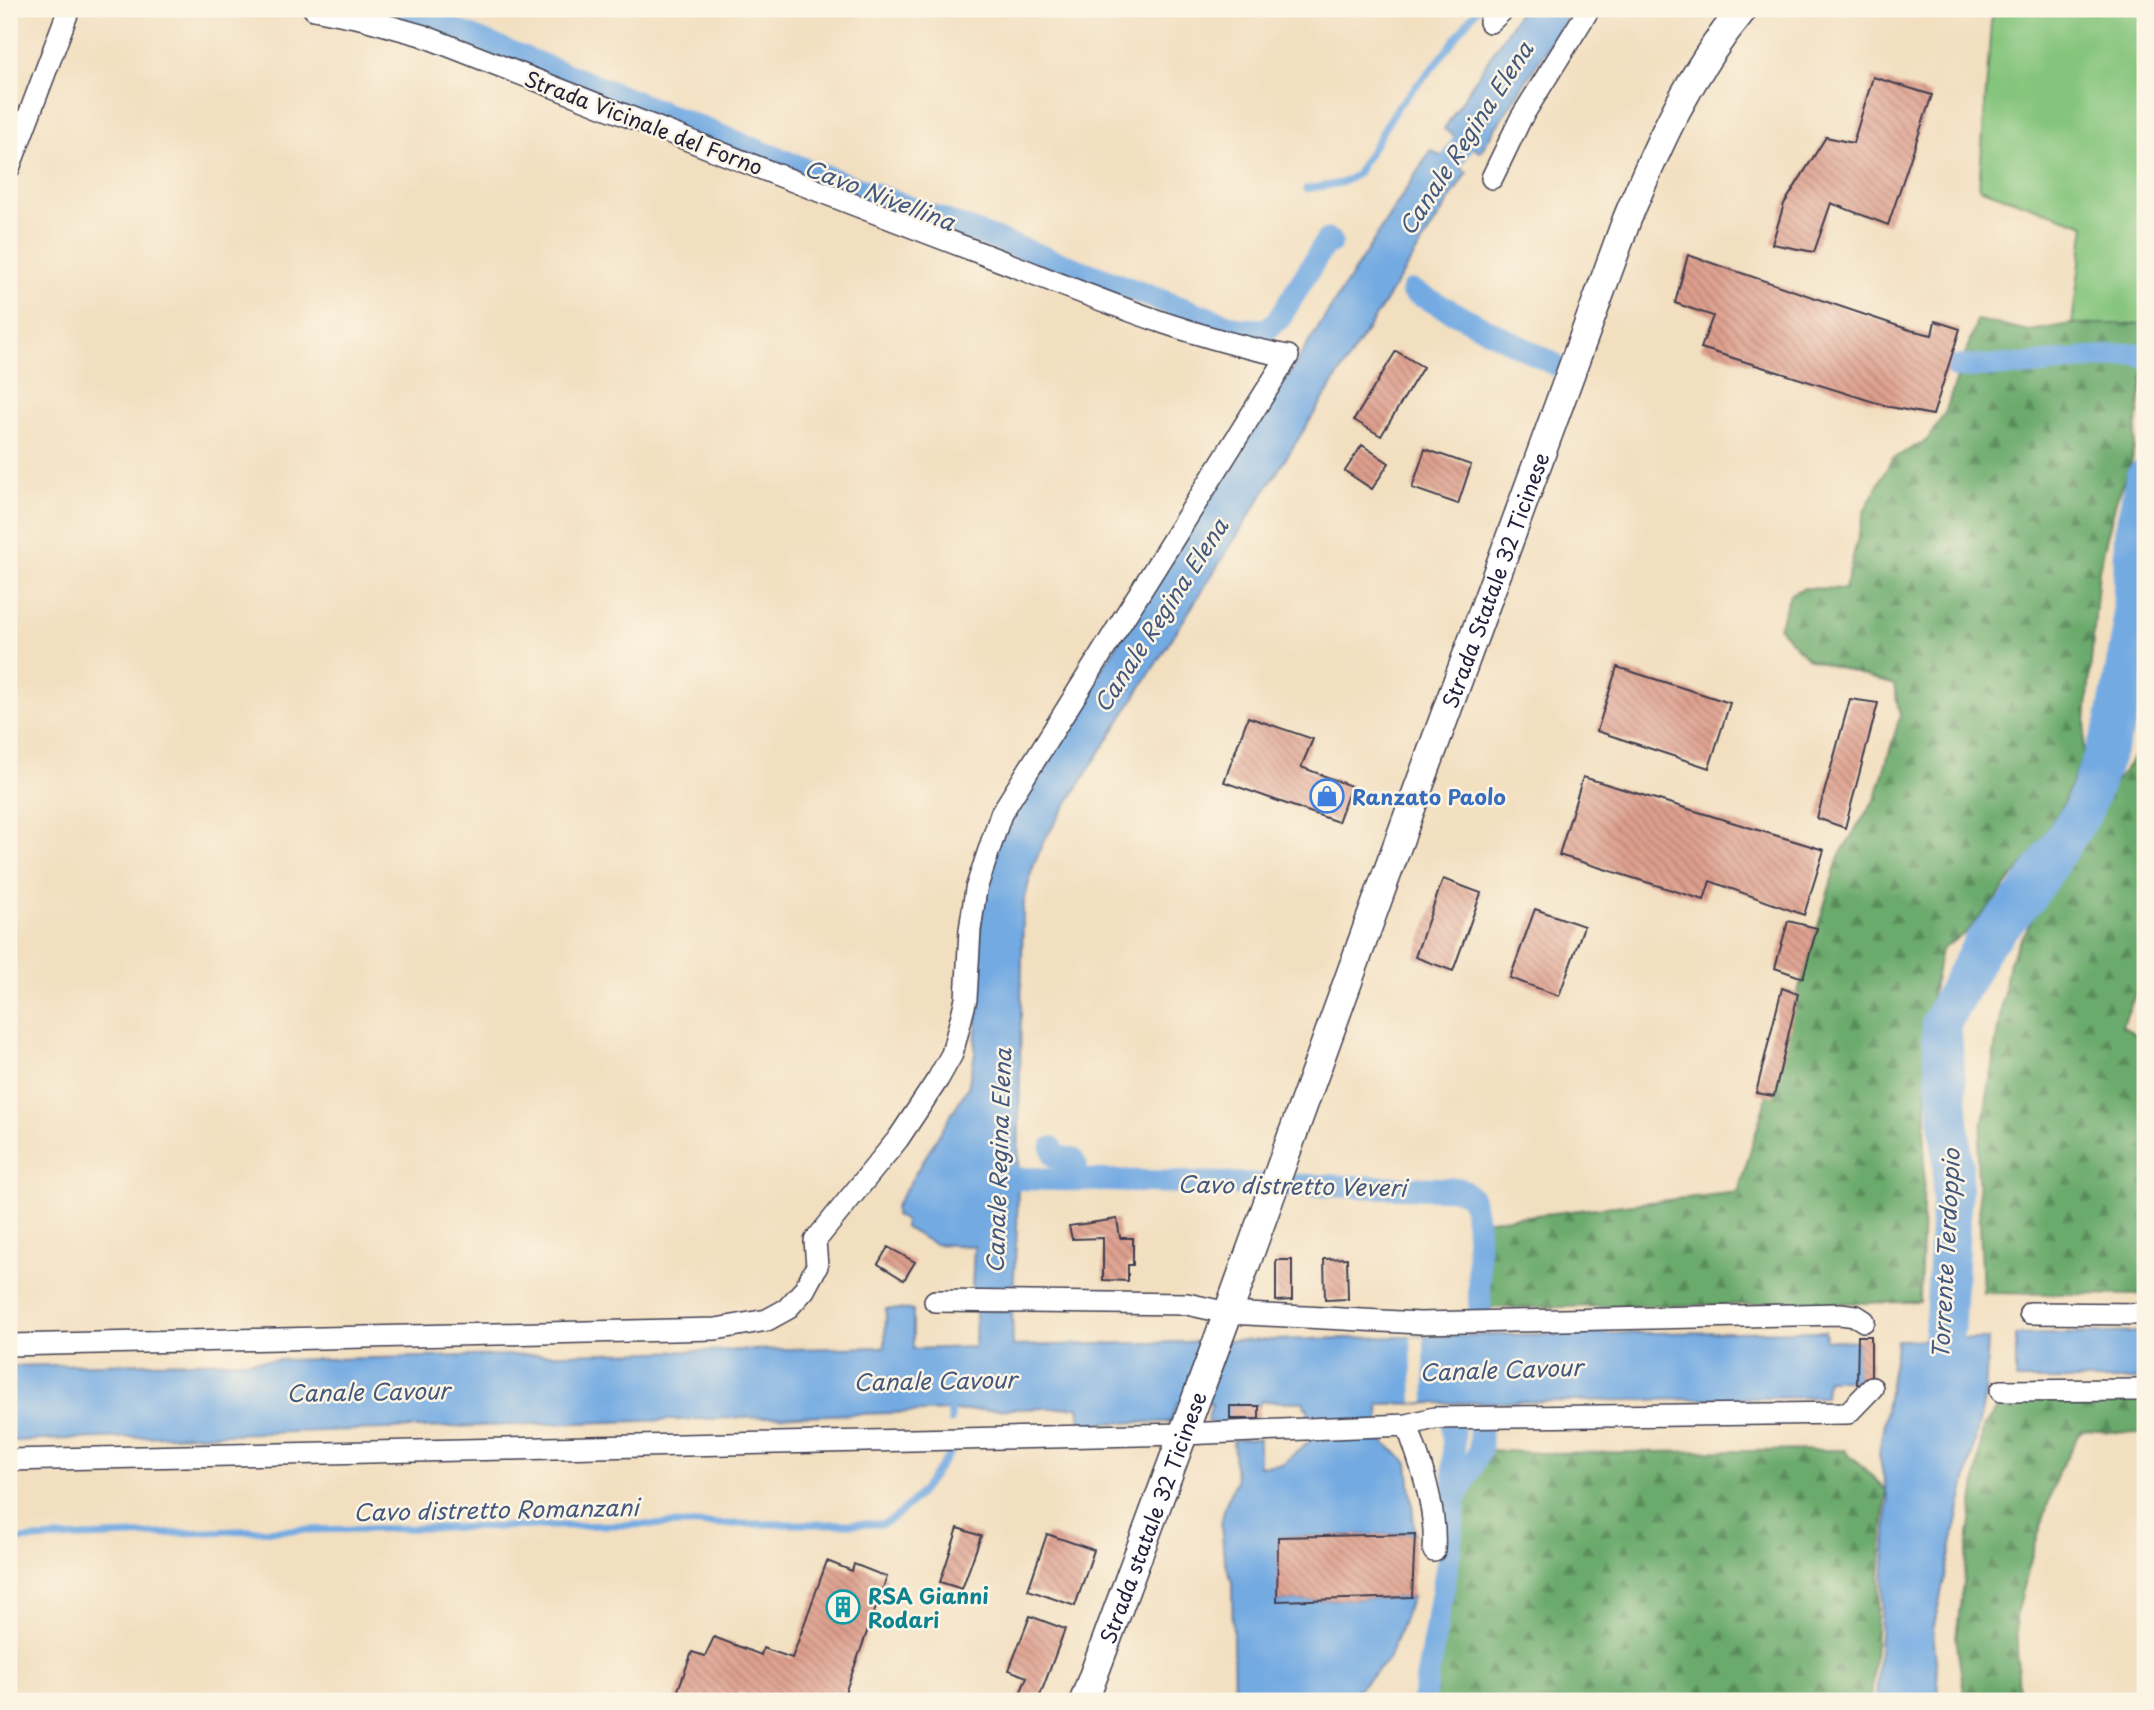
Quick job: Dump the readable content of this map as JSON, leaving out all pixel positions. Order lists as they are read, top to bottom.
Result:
{
  "streets": {
    "main road": ["Strada Statale 32 Ticinese", "Strada statale 32 Ticinese"],
    "street": ["Strada Vicinale del Forno"]
  },
  "crossings": [
    ["Strada Statale 32 Ticinese", "Strada statale 32 Ticinese"]
  ],
  "water": [
    "Canale Regina Elena",
    "Cavo Nivellina",
    "Cavo distretto Veveri",
    "Torrente Terdoppio",
    "Canale Cavour",
    "Cavo distretto Romanzani"
  ],
  "places": {
    "shop": ["Ranzato Paolo"],
    "building": ["RSA Gianni Rodari"]
  }
}
